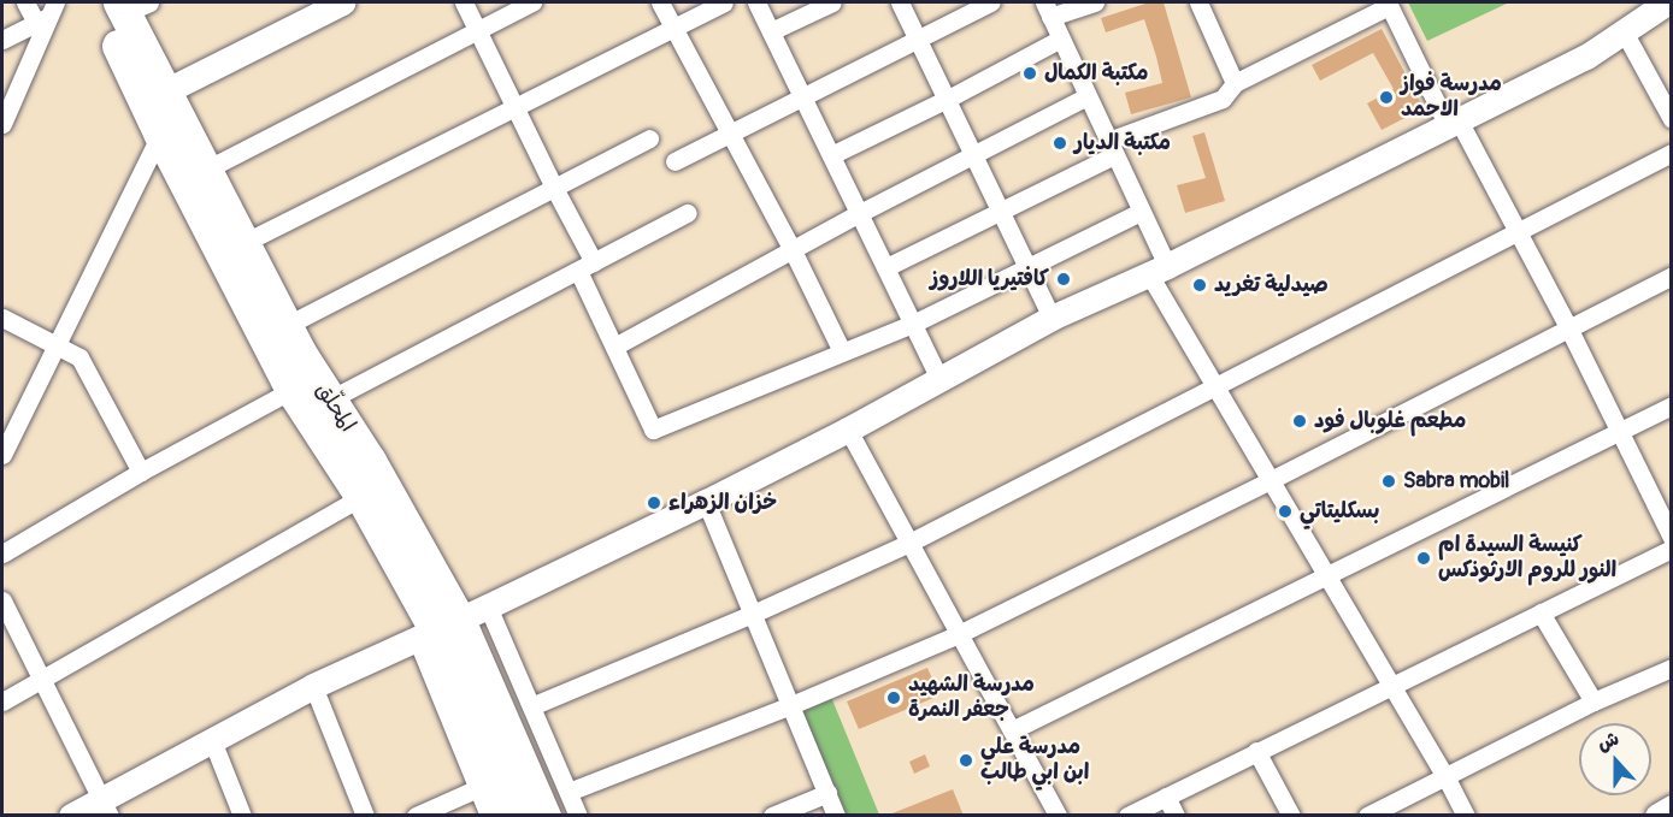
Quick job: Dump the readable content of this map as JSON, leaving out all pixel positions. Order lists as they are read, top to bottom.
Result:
{
  "streets": {
    "highway": ["المحلّق"]
  },
  "places": [
    "مكتبة الكمال",
    "مدرسة فواز الاحمد",
    "مكتبة الديار",
    "كافتيريا اللاروز",
    "صيدلية تغريد",
    "مطعم غلوبال فود",
    "Sabra mobil",
    "خزان الزهراء",
    "بسكليتاتي",
    "كنيسة السيدة ام النور للروم الارثوذكس",
    "مدرسة الشهيد جعفر النمرة",
    "مدرسة علي ابن ابي طالب"
  ],
  "north": "top"
}
